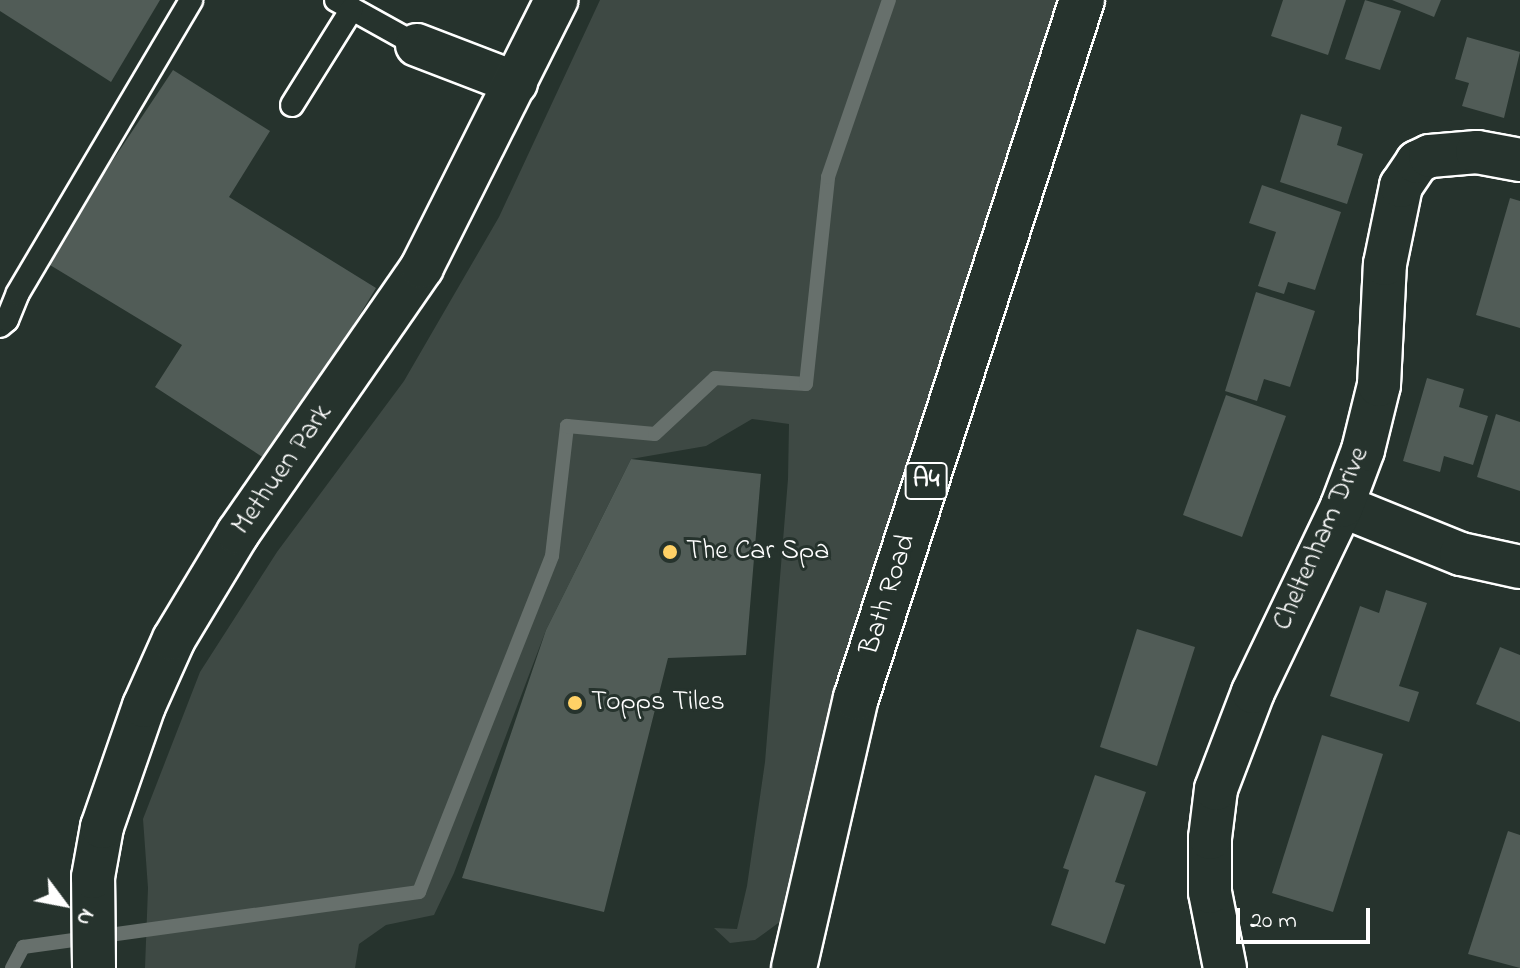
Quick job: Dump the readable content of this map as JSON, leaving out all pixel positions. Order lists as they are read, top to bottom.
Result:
{
  "streets": {
    "main road": ["A4", "Bath Road"],
    "street": ["Methuen Park", "Cheltenham Drive"]
  },
  "places": ["The Car Spa", "Topps Tiles"],
  "scale_bar": "20 m",
  "north": "bottom right"
}
